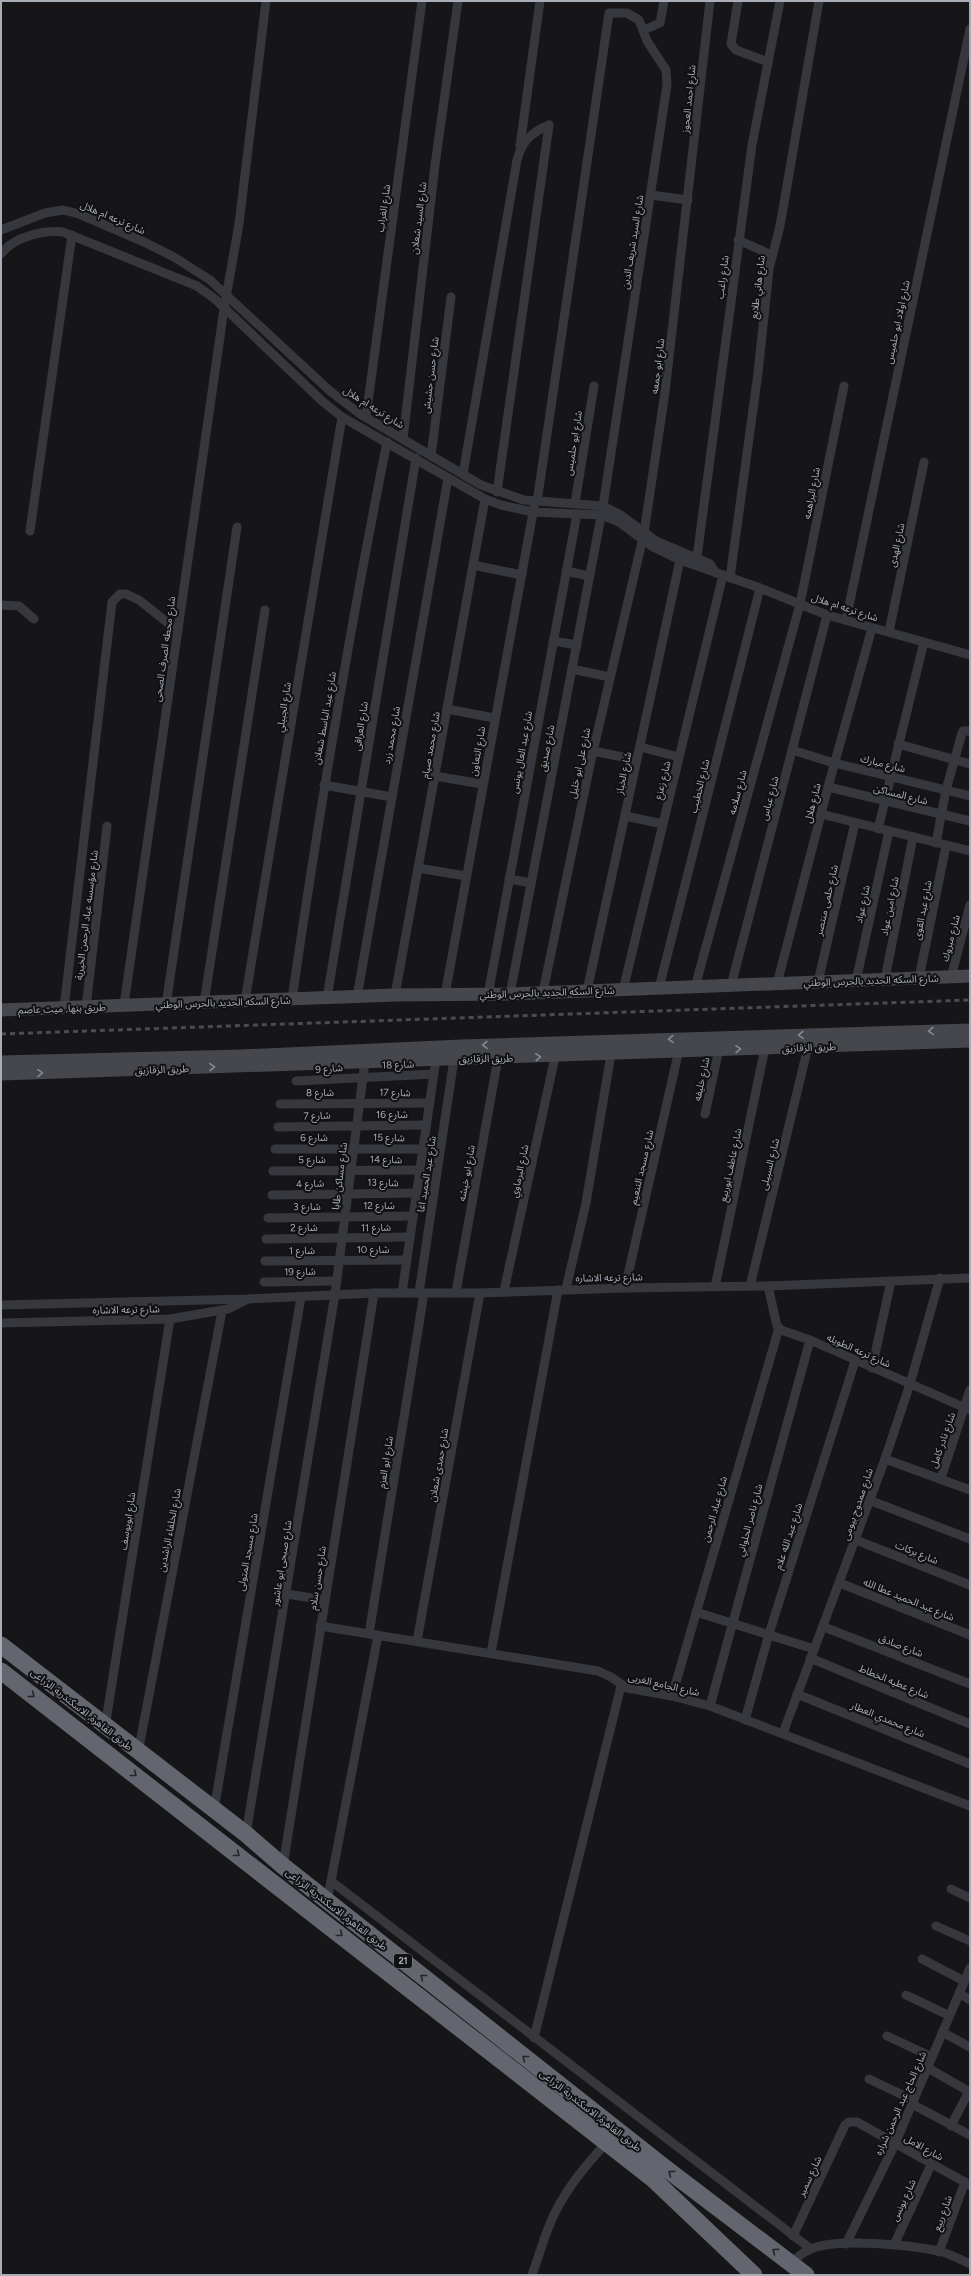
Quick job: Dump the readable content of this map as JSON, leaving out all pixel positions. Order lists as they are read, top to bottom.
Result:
{
  "streets": {
    "highway": ["طريق القاهرة, الاسكندرية الزراعى", "21"],
    "main road": ["شارع السكه الحديد بالحرس الوطني", "طريق بنها, ميت عاصم", "طريق الزقازيق"],
    "street": [
      "شارع احمد العجوز",
      "شارع الغراب",
      "شارع ترعه ام هلال",
      "شارع السيد شعلان",
      "شارع السيد شريف الدين",
      "شارع راغب",
      "شارع هاني طلايع",
      "شارع اولاد ابو حلميس",
      "شارع ابو جمعه",
      "شارع حسن حشيش",
      "شارع ابو حلميس",
      "شارع البراهمه",
      "شارع الهدى",
      "شارع محطه الصرف الصحى",
      "شارع الجبيلي",
      "شارع عبد الباسط شعلان",
      "شارع العراقى",
      "شارع محمد زرد",
      "شارع محمد صيام",
      "شارع صديق",
      "شارع التعاون",
      "شارع عبد العال يونس",
      "شارع على ابو خليل",
      "شارع مبارك",
      "شارع الخباز",
      "شارع زعزع",
      "شارع الخطيب",
      "شارع سلامه",
      "شارع المساكن",
      "شارع عباس",
      "شارع هلال",
      "شارع حلمى منتصر",
      "شارع عواد",
      "شارع امين عواد",
      "شارع عبد القوى",
      "شارع مؤسسه عباد الرحمن الخيرية",
      "شارع مبروك",
      "شارع 18",
      "شارع 9",
      "شارع خليفه",
      "شارع 8",
      "شارع 17",
      "شارع 16",
      "شارع 7",
      "شارع 6",
      "شارع 15",
      "شارع 5",
      "شارع 14",
      "شارع السبيلى",
      "شارع عاطف ابوربيع",
      "شارع مسجد التنعيم",
      "شارع البرماوي",
      "شارع ابو خيشه",
      "شارع عبد الحميد اغا",
      "شارع مساكن طابا",
      "شارع 13",
      "شارع 4",
      "شارع 12",
      "شارع 3",
      "شارع 2",
      "شارع 11",
      "شارع 10",
      "شارع 1",
      "شارع 19",
      "شارع ترعه الاشاره",
      "شارع ترعه الطويله",
      "شارع نادر كامل",
      "شارع ابو العزم",
      "شارع حمدى شعلان",
      "شارع ممدوح بيومى",
      "شارع عباد الرحمن",
      "شارع ناصر الحلواني",
      "شارع ابويوسف",
      "شارع الخلفاء الراشدين",
      "شارع عبد الله علام",
      "شارع مسجد المتولى",
      "شارع بركات",
      "شارع صبحى ابو عاشور",
      "شارع حسن سلام",
      "شارع عبد الحميد عطا الله",
      "شارع صادق",
      "شارع عطيه الخطاط",
      "شارع الجامع الغربى",
      "شارع محمدي العطار",
      "شارع الحاج عبد الرحمن شراره",
      "شارع الامل",
      "شارع سمير",
      "شارع يونس",
      "شارع ربيع"
    ]
  },
  "crossings": [
    ["شارع احمد العجوز", "شارع ابو جمعه"],
    ["شارع الغراب", "شارع ترعه ام هلال"],
    ["شارع ترعه ام هلال", "شارع السيد شعلان"],
    ["شارع ترعه ام هلال", "شارع السيد شريف الدين"],
    ["شارع ترعه ام هلال", "شارع راغب"],
    ["شارع ترعه ام هلال", "شارع هاني طلايع"],
    ["شارع ترعه ام هلال", "شارع اولاد ابو حلميس"],
    ["شارع ترعه ام هلال", "شارع ابو جمعه"],
    ["شارع ترعه ام هلال", "شارع حسن حشيش"],
    ["شارع ترعه ام هلال", "شارع ابو حلميس"],
    ["شارع ترعه ام هلال", "شارع البراهمه"],
    ["شارع ترعه ام هلال", "شارع الهدى"],
    ["شارع ترعه ام هلال", "شارع محطه الصرف الصحى"],
    ["شارع ترعه ام هلال", "شارع الجبيلي"],
    ["شارع ترعه ام هلال", "شارع عبد الباسط شعلان"],
    ["شارع ترعه ام هلال", "شارع العراقى"],
    ["شارع ترعه ام هلال", "شارع محمد زرد"],
    ["شارع ترعه ام هلال", "شارع محمد صيام"],
    ["شارع ترعه ام هلال", "شارع صديق"],
    ["شارع ترعه ام هلال", "شارع التعاون"],
    ["شارع ترعه ام هلال", "شارع عبد العال يونس"],
    ["شارع ترعه ام هلال", "شارع على ابو خليل"],
    ["شارع ترعه ام هلال", "شارع الخباز"],
    ["شارع ترعه ام هلال", "شارع زعزع"],
    ["شارع ترعه ام هلال", "شارع الخطيب"],
    ["شارع ترعه ام هلال", "شارع سلامه"],
    ["شارع ترعه ام هلال", "شارع عباس"],
    ["شارع ترعه ام هلال", "شارع هلال"],
    ["شارع السيد شريف الدين", "شارع صديق"],
    ["شارع السيد شريف الدين", "شارع التعاون"],
    ["شارع هاني طلايع", "شارع زعزع"],
    ["شارع ابو جمعه", "شارع على ابو خليل"],
    ["شارع البراهمه", "شارع سلامه"],
    ["شارع محطه الصرف الصحى", "شارع السكه الحديد بالحرس الوطني"],
    ["شارع محطه الصرف الصحى", "طريق بنها, ميت عاصم"],
    ["شارع الجبيلي", "شارع السكه الحديد بالحرس الوطني"],
    ["شارع عبد الباسط شعلان", "شارع السكه الحديد بالحرس الوطني"],
    ["شارع العراقى", "شارع السكه الحديد بالحرس الوطني"],
    ["شارع محمد زرد", "شارع السكه الحديد بالحرس الوطني"],
    ["شارع محمد صيام", "شارع السكه الحديد بالحرس الوطني"],
    ["شارع صديق", "شارع السكه الحديد بالحرس الوطني"],
    ["شارع التعاون", "شارع السكه الحديد بالحرس الوطني"],
    ["شارع عبد العال يونس", "شارع السكه الحديد بالحرس الوطني"],
    ["شارع على ابو خليل", "شارع السكه الحديد بالحرس الوطني"],
    ["شارع مبارك", "شارع عباس"],
    ["شارع مبارك", "شارع هلال"],
    ["شارع الخباز", "شارع السكه الحديد بالحرس الوطني"],
    ["شارع زعزع", "شارع السكه الحديد بالحرس الوطني"],
    ["شارع الخطيب", "شارع السكه الحديد بالحرس الوطني"],
    ["شارع سلامه", "شارع السكه الحديد بالحرس الوطني"],
    ["شارع المساكن", "شارع هلال"],
    ["شارع عباس", "شارع السكه الحديد بالحرس الوطني"],
    ["شارع هلال", "شارع السكه الحديد بالحرس الوطني"],
    ["شارع حلمى منتصر", "شارع السكه الحديد بالحرس الوطني"],
    ["شارع عواد", "شارع السكه الحديد بالحرس الوطني"],
    ["شارع امين عواد", "شارع السكه الحديد بالحرس الوطني"],
    ["شارع عبد القوى", "شارع السكه الحديد بالحرس الوطني"],
    ["شارع مؤسسه عباد الرحمن الخيرية", "طريق بنها, ميت عاصم"],
    ["شارع مبروك", "شارع السكه الحديد بالحرس الوطني"],
    ["شارع السكه الحديد بالحرس الوطني", "طريق بنها, ميت عاصم"],
    ["طريق الزقازيق", "شارع خليفه"],
    ["طريق الزقازيق", "شارع السبيلى"],
    ["طريق الزقازيق", "شارع عاطف ابوربيع"],
    ["طريق الزقازيق", "شارع مسجد التنعيم"],
    ["طريق الزقازيق", "شارع البرماوي"],
    ["طريق الزقازيق", "شارع ابو خيشه"],
    ["طريق الزقازيق", "شارع عبد الحميد اغا"],
    ["طريق الزقازيق", "شارع مساكن طابا"],
    ["شارع 18", "شارع 9"],
    ["شارع 18", "شارع مساكن طابا"],
    ["شارع 9", "شارع مساكن طابا"],
    ["شارع 8", "شارع 17"],
    ["شارع 8", "شارع مساكن طابا"],
    ["شارع 17", "شارع مساكن طابا"],
    ["شارع 16", "شارع 7"],
    ["شارع 16", "شارع مساكن طابا"],
    ["شارع 7", "شارع مساكن طابا"],
    ["شارع 6", "شارع 15"],
    ["شارع 6", "شارع مساكن طابا"],
    ["شارع 15", "شارع مساكن طابا"],
    ["شارع 5", "شارع 14"],
    ["شارع 5", "شارع مساكن طابا"],
    ["شارع 14", "شارع مساكن طابا"],
    ["شارع السبيلى", "شارع ترعه الاشاره"],
    ["شارع عاطف ابوربيع", "شارع ترعه الاشاره"],
    ["شارع مسجد التنعيم", "شارع ترعه الاشاره"],
    ["شارع البرماوي", "شارع ترعه الاشاره"],
    ["شارع ابو خيشه", "شارع ترعه الاشاره"],
    ["شارع عبد الحميد اغا", "شارع ترعه الاشاره"],
    ["شارع عبد الحميد اغا", "شارع ابو العزم"],
    ["شارع مساكن طابا", "شارع 13"],
    ["شارع مساكن طابا", "شارع 4"],
    ["شارع مساكن طابا", "شارع 12"],
    ["شارع مساكن طابا", "شارع 3"],
    ["شارع مساكن طابا", "شارع 2"],
    ["شارع مساكن طابا", "شارع 11"],
    ["شارع مساكن طابا", "شارع 10"],
    ["شارع مساكن طابا", "شارع 1"],
    ["شارع مساكن طابا", "شارع 19"],
    ["شارع مساكن طابا", "شارع ترعه الاشاره"],
    ["شارع مساكن طابا", "شارع صبحى ابو عاشور"],
    ["شارع 13", "شارع 4"],
    ["شارع 12", "شارع 3"],
    ["شارع 2", "شارع 11"],
    ["شارع 10", "شارع 1"],
    ["شارع ترعه الاشاره", "شارع ابو العزم"],
    ["شارع ترعه الاشاره", "شارع حمدى شعلان"],
    ["شارع ترعه الاشاره", "شارع ممدوح بيومى"],
    ["شارع ترعه الاشاره", "شارع ابويوسف"],
    ["شارع ترعه الاشاره", "شارع الخلفاء الراشدين"],
    ["شارع ترعه الاشاره", "شارع مسجد المتولى"],
    ["شارع ترعه الاشاره", "شارع صبحى ابو عاشور"],
    ["شارع ترعه الاشاره", "شارع حسن سلام"],
    ["شارع ترعه الطويله", "شارع نادر كامل"],
    ["شارع ترعه الطويله", "شارع ممدوح بيومى"],
    ["شارع ترعه الطويله", "شارع عباد الرحمن"],
    ["شارع ترعه الطويله", "شارع ناصر الحلواني"],
    ["شارع ترعه الطويله", "شارع عبد الله علام"],
    ["شارع ابو العزم", "شارع الجامع الغربى"],
    ["شارع ابو العزم", "طريق القاهرة, الاسكندرية الزراعى"],
    ["شارع حمدى شعلان", "شارع الجامع الغربى"],
    ["شارع ممدوح بيومى", "شارع بركات"],
    ["شارع ممدوح بيومى", "شارع عبد الحميد عطا الله"],
    ["شارع ممدوح بيومى", "شارع صادق"],
    ["شارع ممدوح بيومى", "شارع عطيه الخطاط"],
    ["شارع ممدوح بيومى", "شارع الجامع الغربى"],
    ["شارع ممدوح بيومى", "شارع محمدي العطار"],
    ["شارع عباد الرحمن", "شارع عطيه الخطاط"],
    ["شارع عباد الرحمن", "شارع الجامع الغربى"],
    ["شارع ناصر الحلواني", "شارع عطيه الخطاط"],
    ["شارع ناصر الحلواني", "شارع الجامع الغربى"],
    ["شارع ابويوسف", "طريق القاهرة, الاسكندرية الزراعى"],
    ["شارع الخلفاء الراشدين", "طريق القاهرة, الاسكندرية الزراعى"],
    ["شارع عبد الله علام", "شارع عطيه الخطاط"],
    ["شارع عبد الله علام", "شارع الجامع الغربى"],
    ["شارع مسجد المتولى", "طريق القاهرة, الاسكندرية الزراعى"],
    ["شارع صبحى ابو عاشور", "طريق القاهرة, الاسكندرية الزراعى"],
    ["شارع حسن سلام", "شارع الجامع الغربى"],
    ["شارع حسن سلام", "طريق القاهرة, الاسكندرية الزراعى"],
    ["شارع الحاج عبد الرحمن شراره", "شارع الامل"],
    ["شارع الامل", "شارع سمير"],
    ["شارع الامل", "شارع يونس"],
    ["شارع الامل", "شارع ربيع"]
  ]
}
